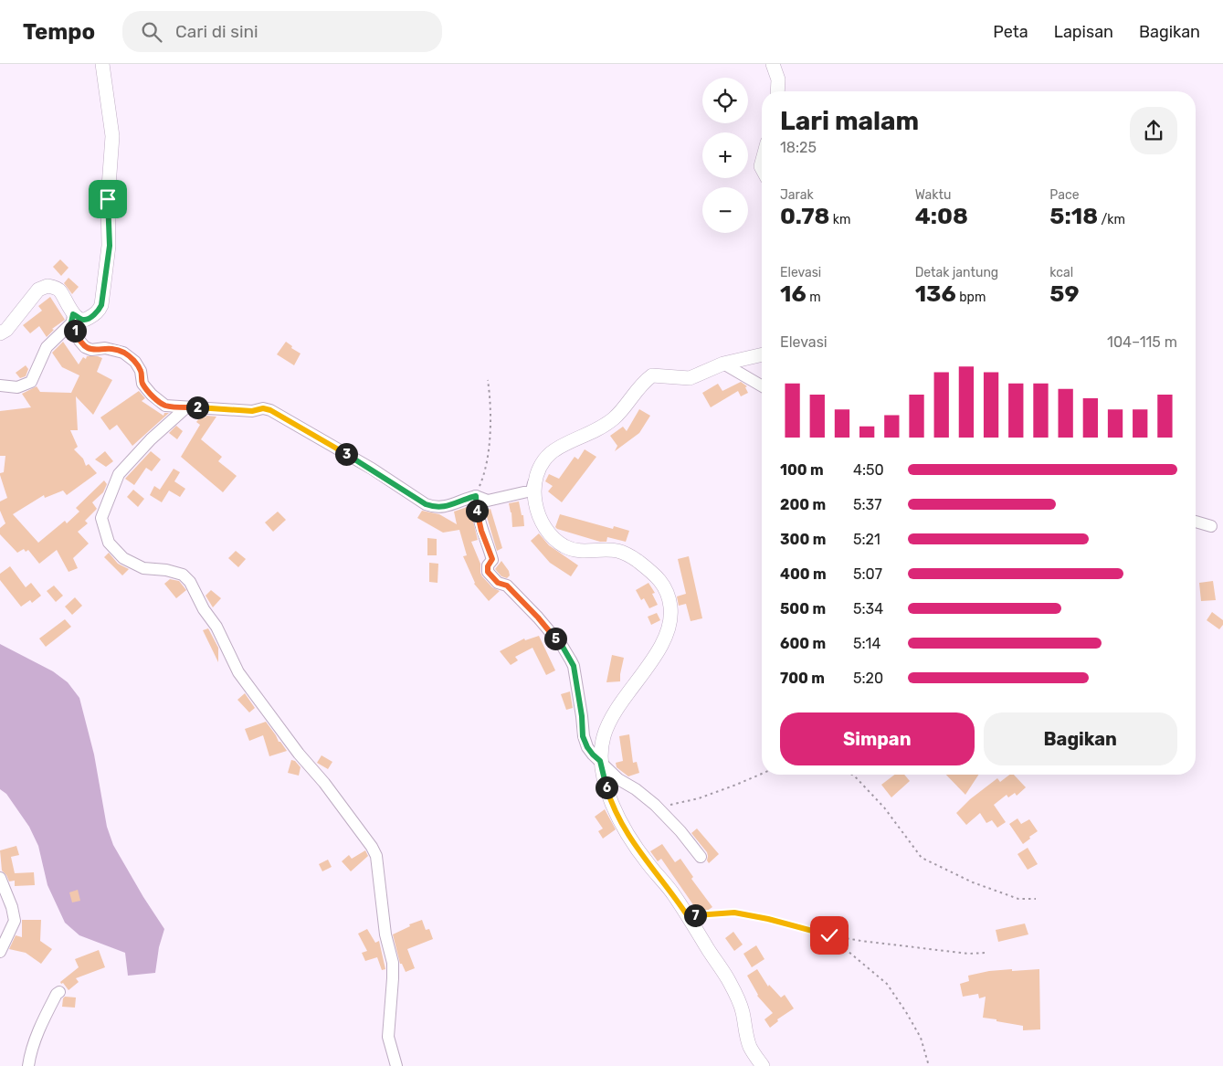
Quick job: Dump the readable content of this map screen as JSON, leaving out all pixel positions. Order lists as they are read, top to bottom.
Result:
{
  "page": {
    "header": "Tempo",
    "search": "Cari di sini",
    "nav": ["Peta", "Lapisan", "Bagikan"],
    "map_buttons": ["+", "−"],
    "heading": ["Lari malam", "18:25"],
    "stats": [
      ["Jarak", "0.78 km"],
      ["Waktu", "4:08"],
      ["Pace", "5:18 /km"],
      ["Elevasi", "16 m"],
      ["Detak jantung", "136 bpm"],
      ["kcal", "59"]
    ],
    "pins": [
      "1",
      "2",
      "3",
      "4",
      "5",
      "6",
      "7"
    ],
    "chart": ["Elevasi", "104–115 m"],
    "list": [
      {
        "name": "100 m",
        "note": "4:50"
      },
      {
        "name": "200 m",
        "note": "5:37"
      },
      {
        "name": "300 m",
        "note": "5:21"
      },
      {
        "name": "400 m",
        "note": "5:07"
      },
      {
        "name": "500 m",
        "note": "5:34"
      },
      {
        "name": "600 m",
        "note": "5:14"
      },
      {
        "name": "700 m",
        "note": "5:20"
      }
    ],
    "buttons": ["Simpan", "Bagikan"]
  }
}
